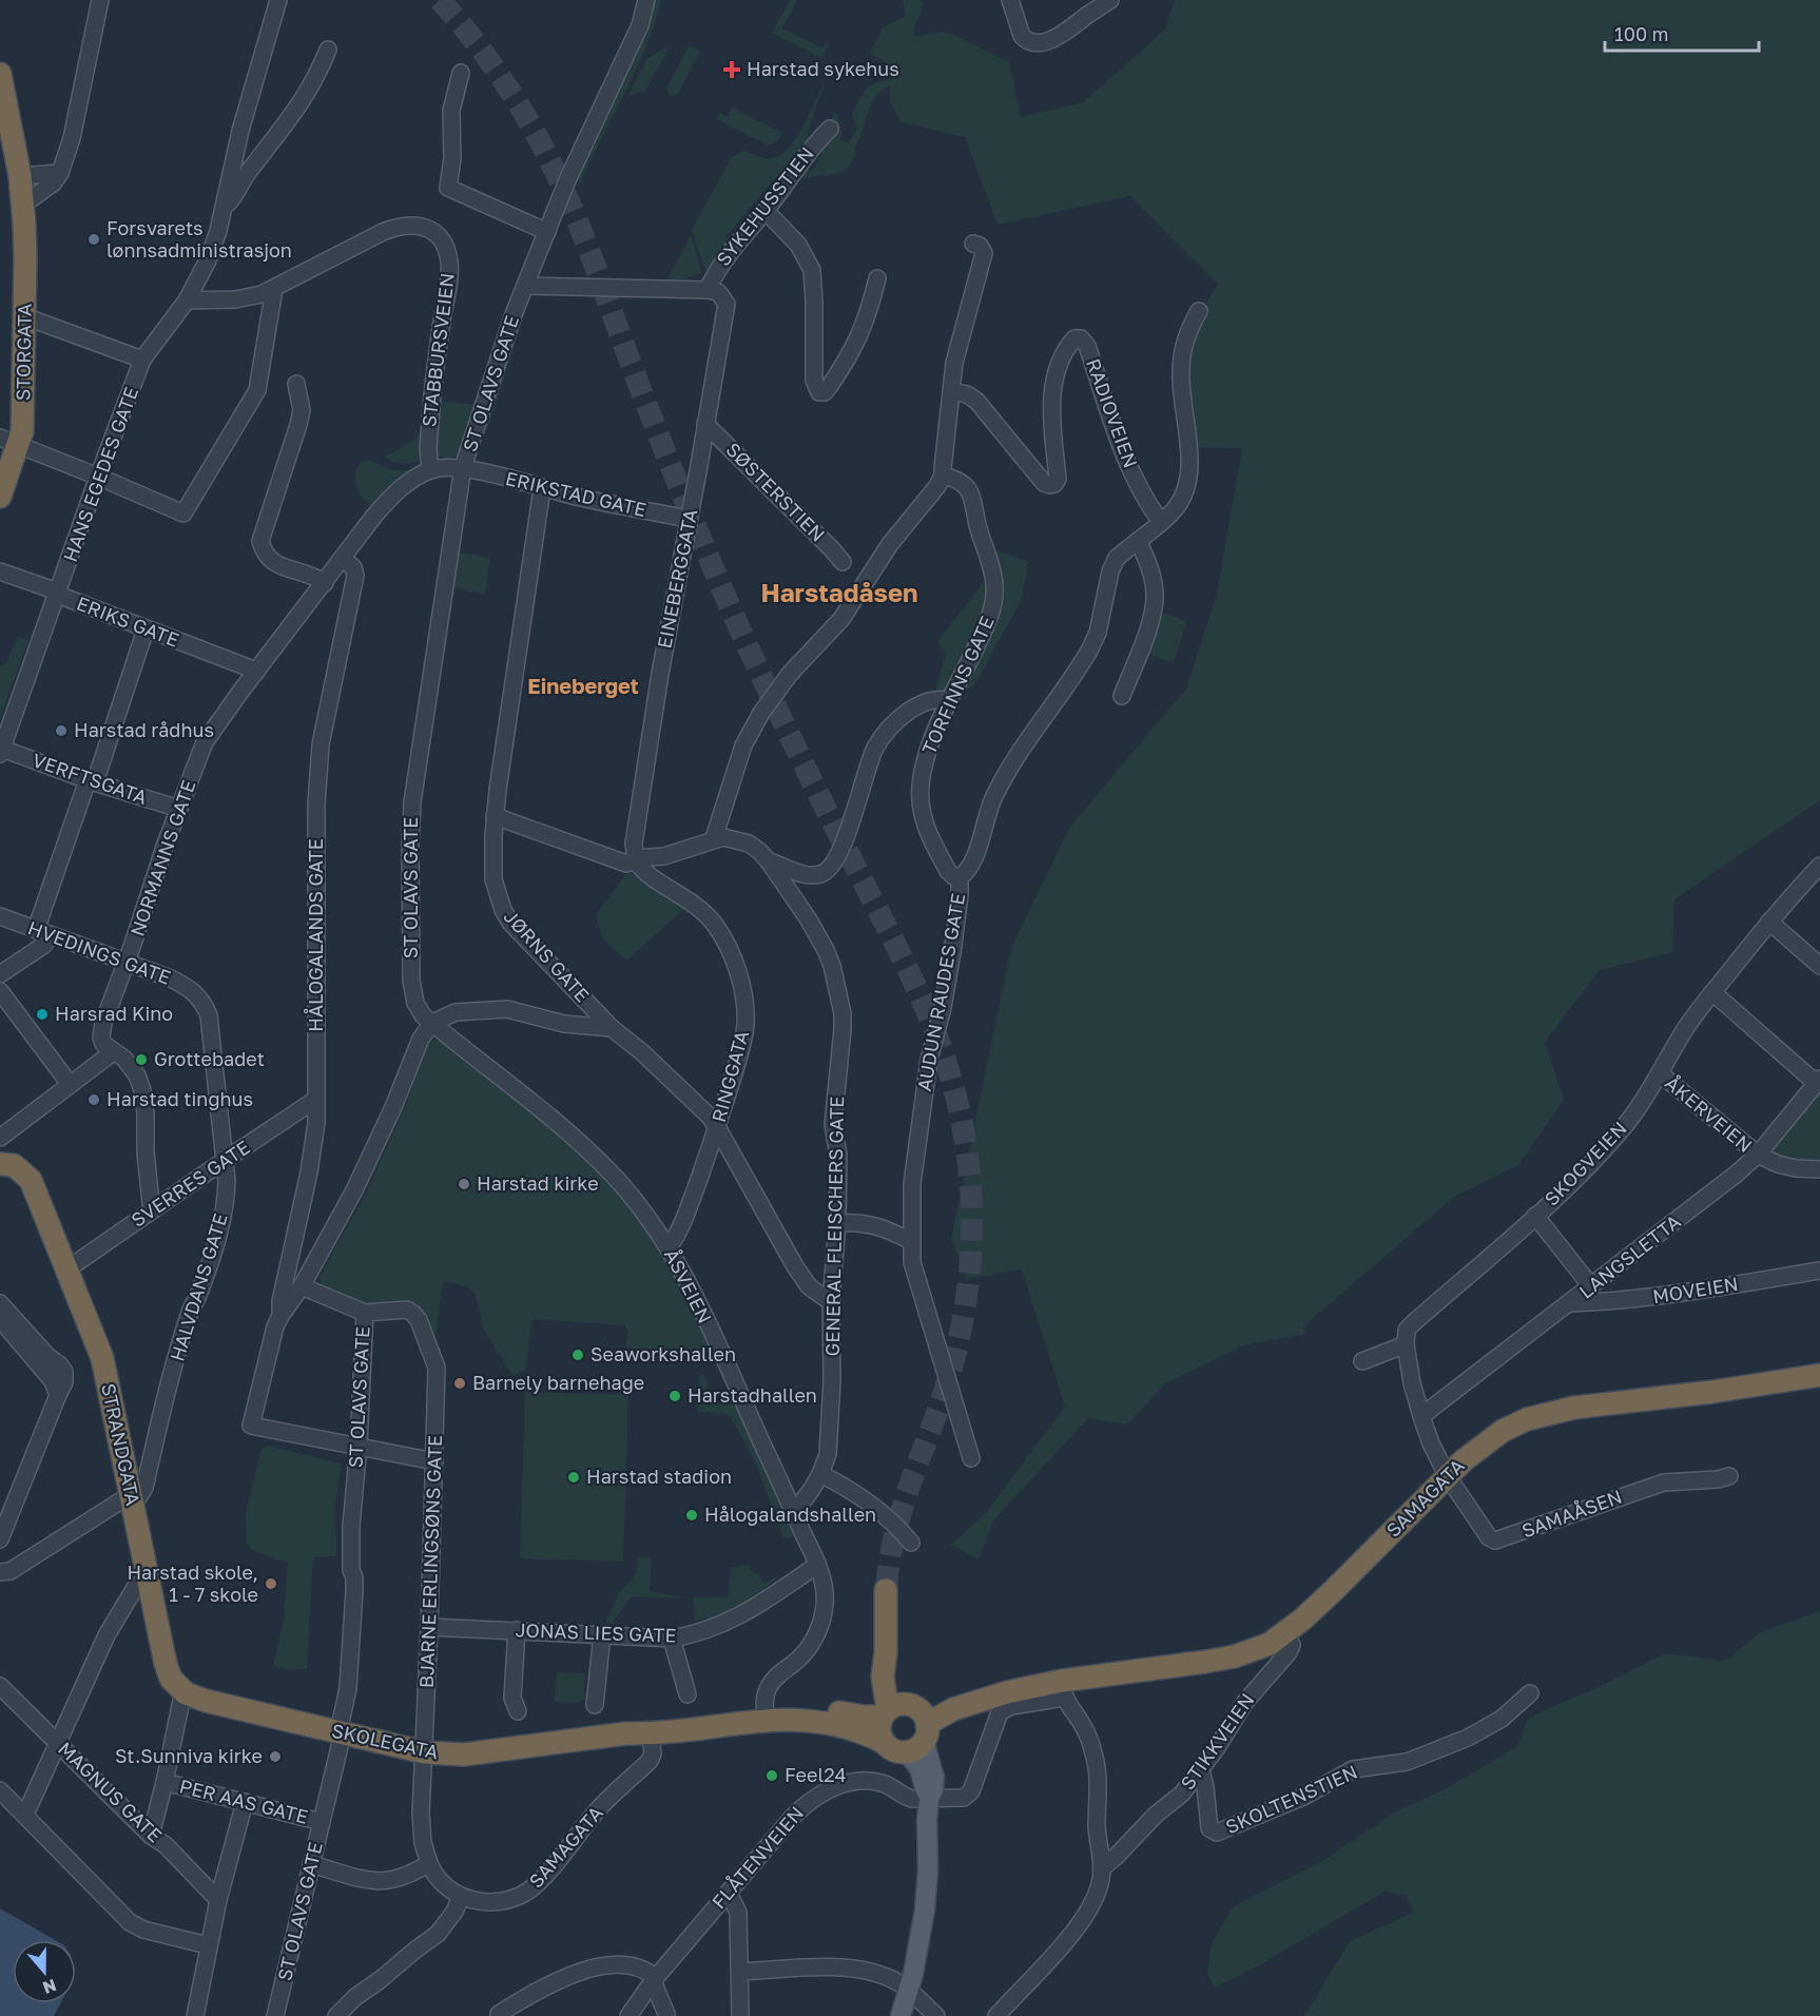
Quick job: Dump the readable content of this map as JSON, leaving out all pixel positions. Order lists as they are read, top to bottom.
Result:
{
  "streets": {
    "highway": [
      "STORGATA",
      "STRANDGATA",
      "SAMAGATA",
      "SKOLEGATA"
    ],
    "street": [
      "SYKEHUSSTIEN",
      "STABBURSVEIEN",
      "ST OLAVS GATE",
      "RADIOVEIEN",
      "HANS EGEDES GATE",
      "SØSTERSTIEN",
      "ERIKSTAD GATE",
      "EINEBERGGATA",
      "ERIKS GATE",
      "TORFINNS GATE",
      "VERFTSGATA",
      "NORMANNS GATE",
      "HÅLOGALANDS GATE",
      "HVEDINGS GATE",
      "JØRNS GATE",
      "AUDUN RAUDES GATE",
      "RINGGATA",
      "ÅKERVEIEN",
      "SKOGVEIEN",
      "SVERRES GATE",
      "GENERAL FLEISCHERS GATE",
      "LANGSLETTA",
      "ÅSVEIEN",
      "HALVDANS GATE",
      "MOVEIEN",
      "SAMAÅSEN",
      "BJARNE ERLINGSØNS GATE",
      "JONAS LIES GATE",
      "STIKKVEIEN",
      "MAGNUS GATE",
      "SKOLTENSTIEN",
      "PER AAS GATE",
      "FLÅTENVEIEN"
    ]
  },
  "crossings": [
    ["SYKEHUSSTIEN", "EINEBERGGATA"],
    ["STABBURSVEIEN", "ERIKSTAD GATE"],
    ["STABBURSVEIEN", "NORMANNS GATE"],
    ["ST OLAVS GATE", "ERIKSTAD GATE"],
    ["ST OLAVS GATE", "HÅLOGALANDS GATE"],
    ["ST OLAVS GATE", "ÅSVEIEN"],
    ["ST OLAVS GATE", "BJARNE ERLINGSØNS GATE"],
    ["ST OLAVS GATE", "SKOLEGATA"],
    ["ST OLAVS GATE", "PER AAS GATE"],
    ["HANS EGEDES GATE", "ERIKS GATE"],
    ["HANS EGEDES GATE", "VERFTSGATA"],
    ["SØSTERSTIEN", "EINEBERGGATA"],
    ["ERIKSTAD GATE", "EINEBERGGATA"],
    ["ERIKSTAD GATE", "NORMANNS GATE"],
    ["ERIKSTAD GATE", "JØRNS GATE"],
    ["EINEBERGGATA", "RINGGATA"],
    ["EINEBERGGATA", "GENERAL FLEISCHERS GATE"],
    ["ERIKS GATE", "NORMANNS GATE"],
    ["TORFINNS GATE", "AUDUN RAUDES GATE"],
    ["VERFTSGATA", "NORMANNS GATE"],
    ["NORMANNS GATE", "HÅLOGALANDS GATE"],
    ["NORMANNS GATE", "HVEDINGS GATE"],
    ["HÅLOGALANDS GATE", "SVERRES GATE"],
    ["HVEDINGS GATE", "HALVDANS GATE"],
    ["JØRNS GATE", "RINGGATA"],
    ["JØRNS GATE", "GENERAL FLEISCHERS GATE"],
    ["RINGGATA", "GENERAL FLEISCHERS GATE"],
    ["RINGGATA", "ÅSVEIEN"],
    ["ÅKERVEIEN", "SKOGVEIEN"],
    ["ÅKERVEIEN", "LANGSLETTA"],
    ["SVERRES GATE", "HALVDANS GATE"],
    ["SVERRES GATE", "STRANDGATA"],
    ["GENERAL FLEISCHERS GATE", "ÅSVEIEN"],
    ["LANGSLETTA", "MOVEIEN"],
    ["ÅSVEIEN", "JONAS LIES GATE"],
    ["HALVDANS GATE", "STRANDGATA"],
    ["STRANDGATA", "SKOLEGATA"],
    ["SAMAGATA", "SAMAÅSEN"],
    ["SAMAGATA", "BJARNE ERLINGSØNS GATE"],
    ["SAMAGATA", "STIKKVEIEN"],
    ["SAMAGATA", "FLÅTENVEIEN"],
    ["BJARNE ERLINGSØNS GATE", "JONAS LIES GATE"],
    ["BJARNE ERLINGSØNS GATE", "SKOLEGATA"],
    ["STIKKVEIEN", "SKOLTENSTIEN"]
  ],
  "districts": ["Harstadåsen", "Eineberget"],
  "places": {
    "health": ["Harstad sykehus"],
    "other": [
      "Forsvarets lønnsadministrasjon",
      "Harstad rådhus",
      "Harsrad Kino",
      "Grottebadet",
      "Harstad tinghus",
      "Harstad kirke",
      "Seaworkshallen",
      "Barnely barnehage",
      "Harstadhallen",
      "Harstad stadion",
      "Hålogalandshallen",
      "Harstad skole, 1 - 7 skole",
      "St.Sunniva kirke",
      "Feel24"
    ]
  },
  "scale_bar": "100 m",
  "north": "bottom"
}
